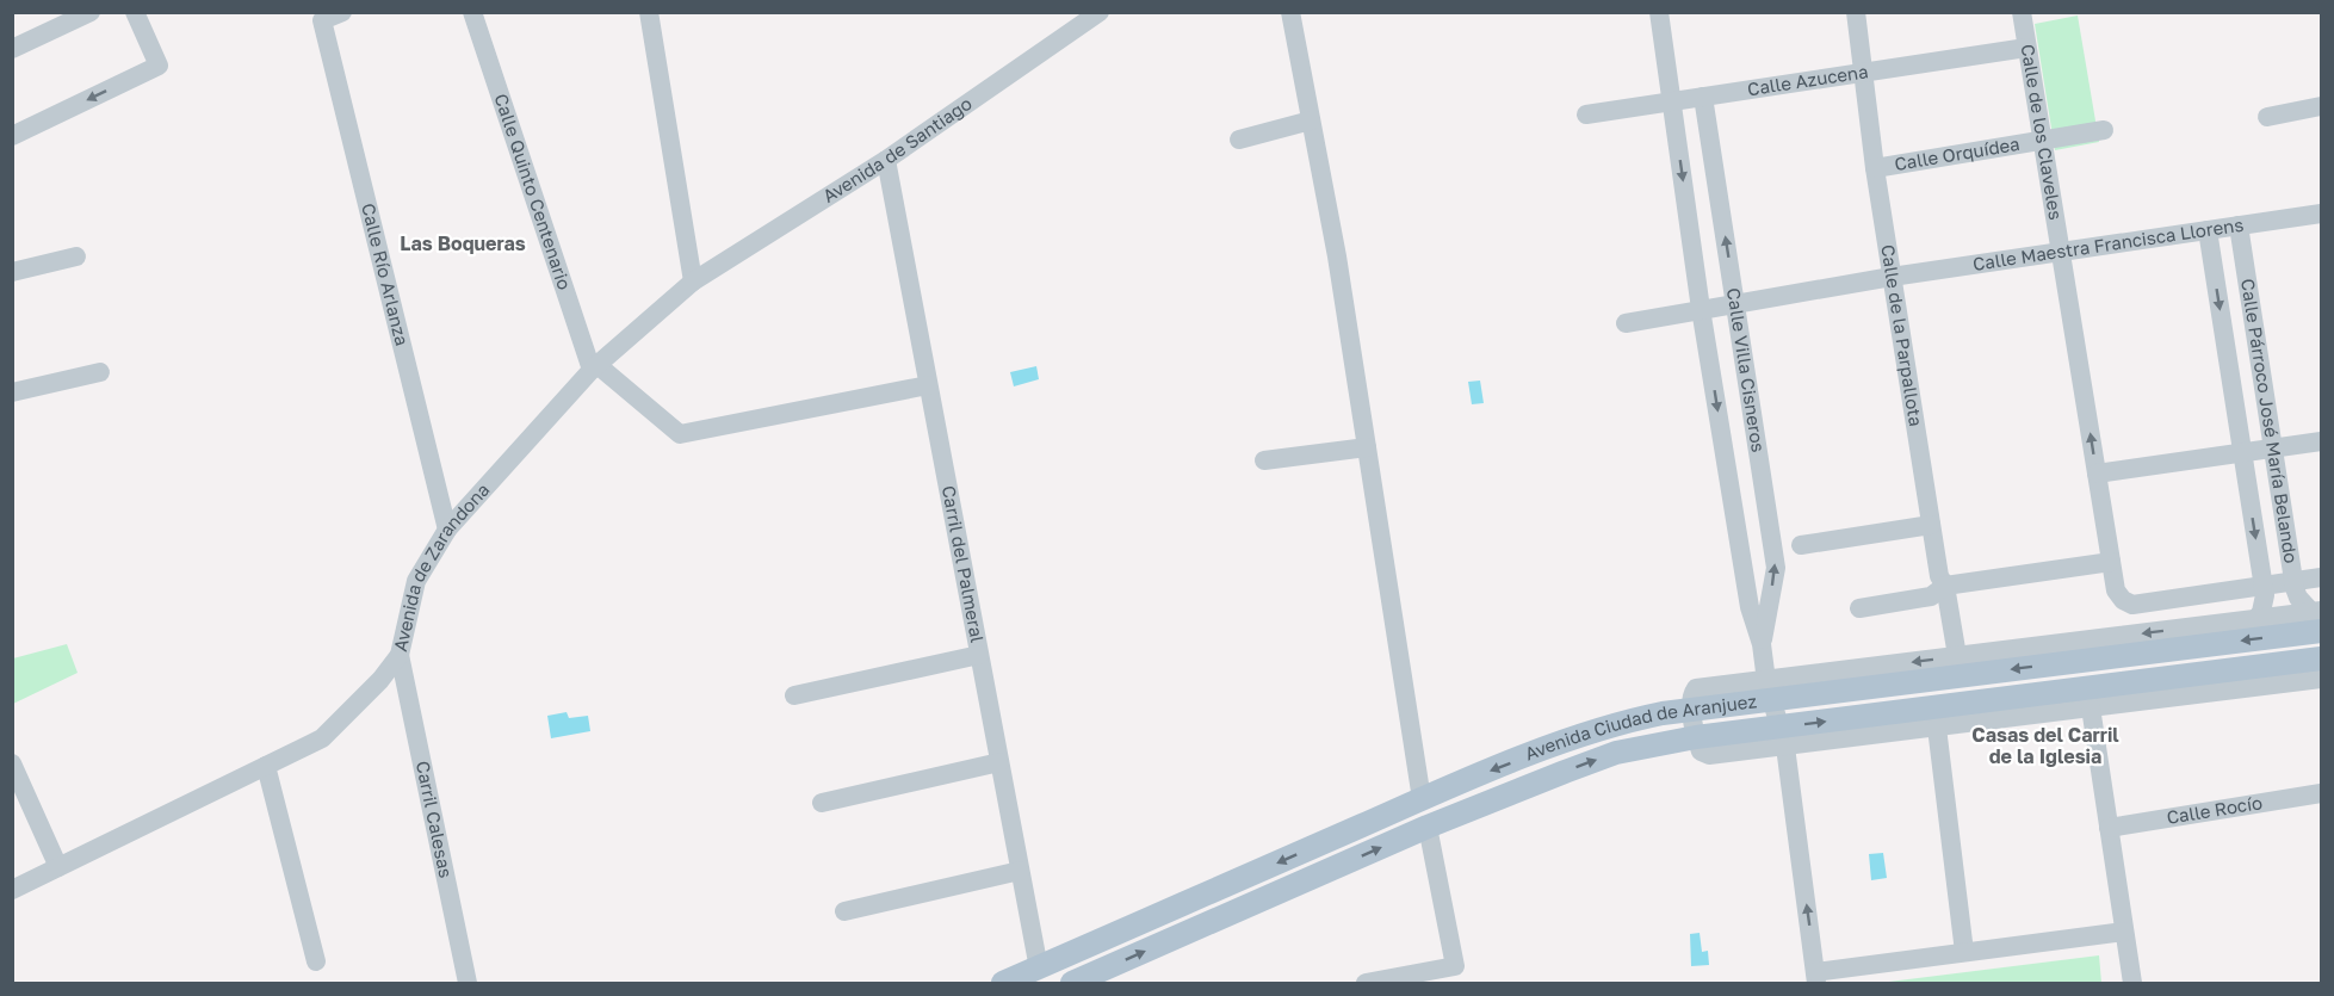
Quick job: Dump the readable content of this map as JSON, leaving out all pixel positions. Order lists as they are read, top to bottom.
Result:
{
  "streets": {
    "main road": ["Avenida Ciudad de Aranjuez"],
    "street": [
      "Calle Azucena",
      "Calle de los Claveles",
      "Avenida de Santiago",
      "Calle Orquídea",
      "Calle Quinto Centenario",
      "Calle Maestra Francisca Llorens",
      "Calle Río Arlanza",
      "Calle de la Parpallota",
      "Calle Villa Cisneros",
      "Calle Párroco José María Belando",
      "Carril del Palmeral",
      "Avenida de Zarandona",
      "Calle Rocío",
      "Carril Calesas"
    ]
  },
  "crossings": [
    ["Calle Azucena", "Calle de los Claveles"],
    ["Calle Azucena", "Calle de la Parpallota"],
    ["Calle Azucena", "Calle Villa Cisneros"],
    ["Calle de los Claveles", "Calle Orquídea"],
    ["Calle de los Claveles", "Calle Maestra Francisca Llorens"],
    ["Calle de los Claveles", "Calle Párroco José María Belando"],
    ["Avenida de Santiago", "Carril del Palmeral"],
    ["Avenida de Santiago", "Avenida de Zarandona"],
    ["Calle Orquídea", "Calle de la Parpallota"],
    ["Calle Quinto Centenario", "Avenida de Zarandona"],
    ["Calle Maestra Francisca Llorens", "Calle de la Parpallota"],
    ["Calle Maestra Francisca Llorens", "Calle Villa Cisneros"],
    ["Calle Maestra Francisca Llorens", "Calle Párroco José María Belando"],
    ["Calle Río Arlanza", "Avenida de Zarandona"],
    ["Calle Villa Cisneros", "Avenida Ciudad de Aranjuez"],
    ["Calle Párroco José María Belando", "Avenida Ciudad de Aranjuez"],
    ["Carril del Palmeral", "Avenida Ciudad de Aranjuez"],
    ["Avenida de Zarandona", "Carril Calesas"]
  ],
  "districts": ["Las Boqueras", "Casas del Carril de la Iglesia"]
}
